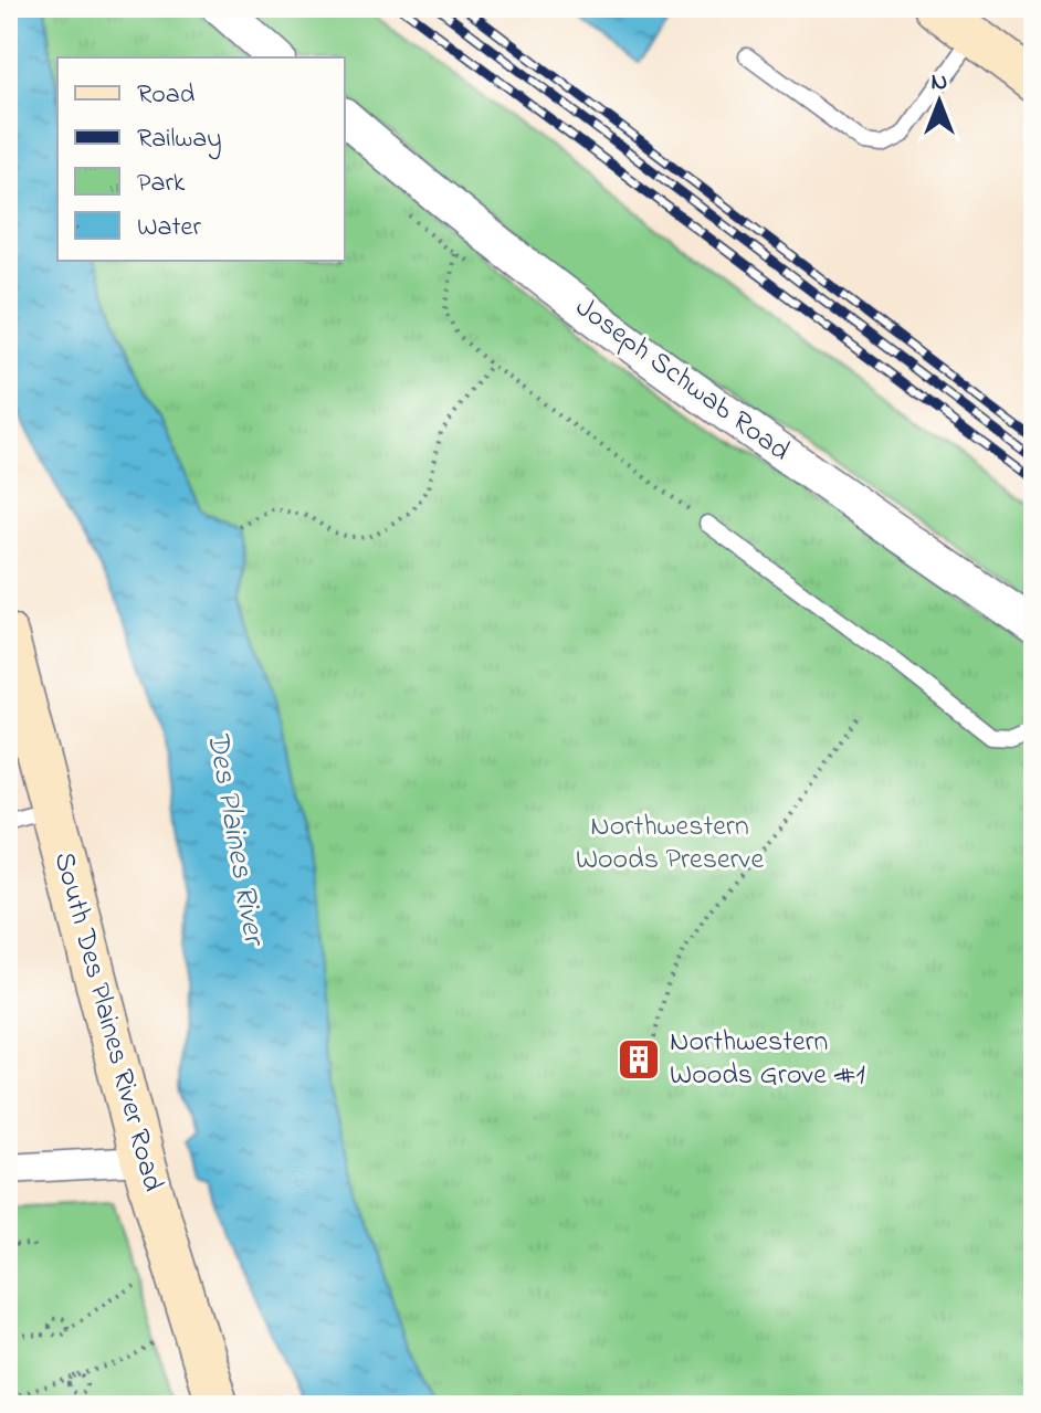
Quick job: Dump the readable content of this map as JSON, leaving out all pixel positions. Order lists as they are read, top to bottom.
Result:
{
  "streets": {
    "main road": ["South Des Plaines River Road"],
    "street": ["Joseph Schwab Road"]
  },
  "water": ["Des Plaines River"],
  "parks": ["Northwestern Woods Preserve"],
  "places": {
    "building": ["Northwestern Woods Grove #1"]
  },
  "legend": [
    "Road",
    "Railway",
    "Park",
    "Water"
  ],
  "north": "top"
}
